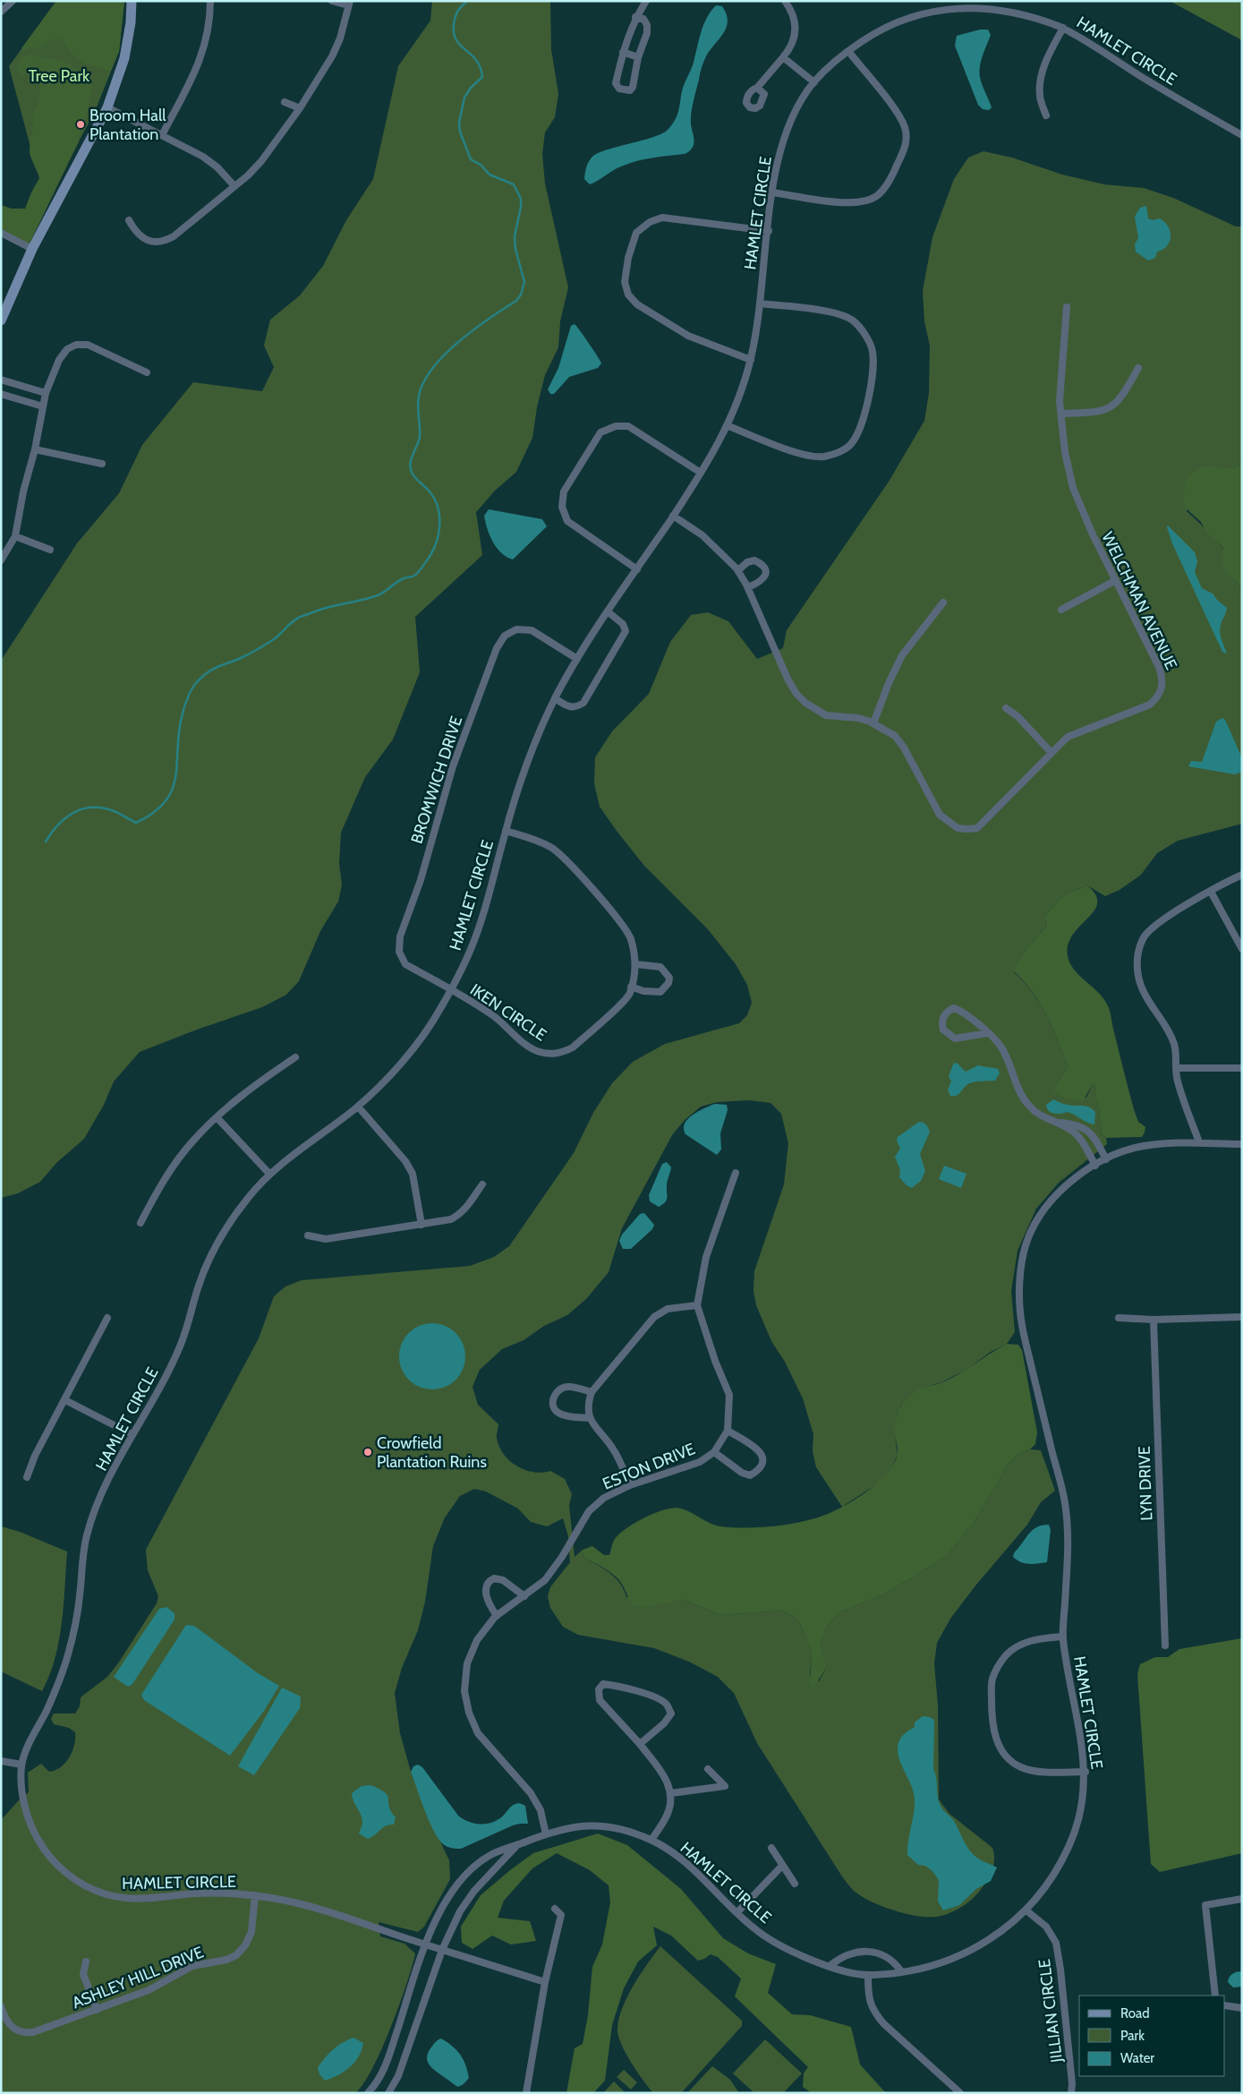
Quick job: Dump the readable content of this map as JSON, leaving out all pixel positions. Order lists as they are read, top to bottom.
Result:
{
  "streets": {
    "street": [
      "HAMLET CIRCLE",
      "WELCHMAN AVENUE",
      "BROMWICH DRIVE",
      "IKEN CIRCLE",
      "ESTON DRIVE",
      "LYN DRIVE",
      "ASHLEY HILL DRIVE",
      "JILLIAN CIRCLE"
    ]
  },
  "crossings": [
    ["HAMLET CIRCLE", "WELCHMAN AVENUE"],
    ["HAMLET CIRCLE", "BROMWICH DRIVE"],
    ["HAMLET CIRCLE", "IKEN CIRCLE"],
    ["HAMLET CIRCLE", "ESTON DRIVE"],
    ["HAMLET CIRCLE", "ASHLEY HILL DRIVE"],
    ["HAMLET CIRCLE", "JILLIAN CIRCLE"],
    ["BROMWICH DRIVE", "IKEN CIRCLE"]
  ],
  "parks": ["Tree Park"],
  "places": ["Broom Hall Plantation", "Crowfield Plantation Ruins"],
  "legend": ["Road", "Park", "Water"]
}
